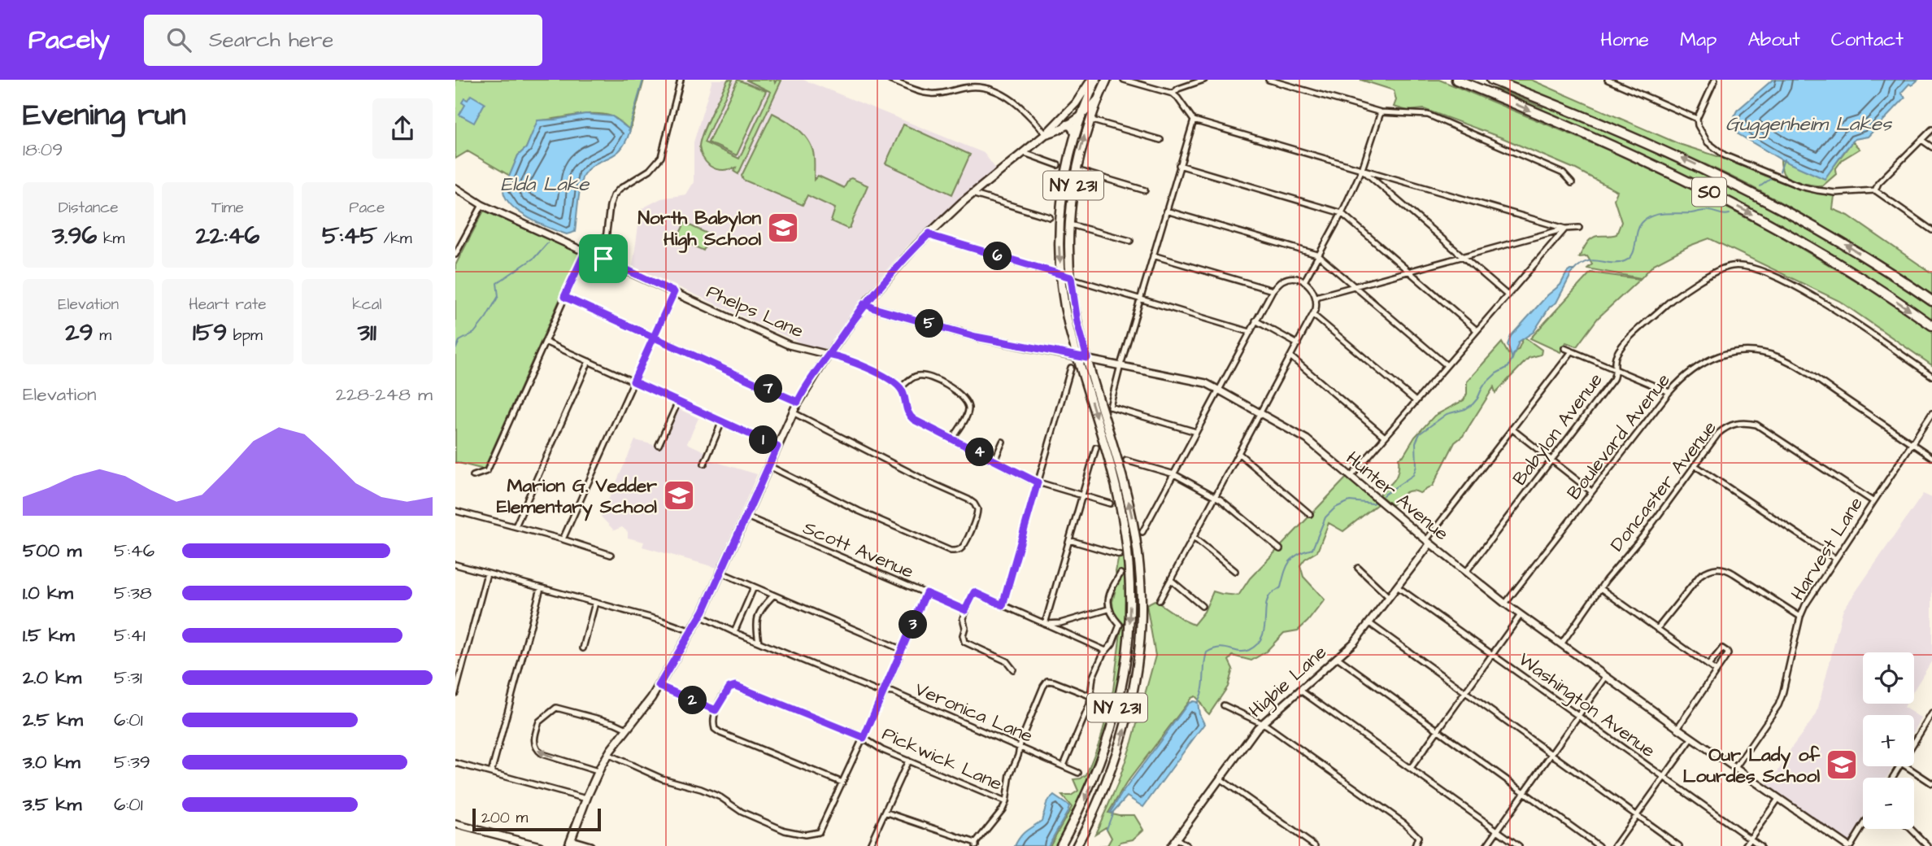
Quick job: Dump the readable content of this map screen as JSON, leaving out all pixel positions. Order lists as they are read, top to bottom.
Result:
{
  "streets": {
    "highway": ["SO"],
    "main road": ["NY 231"],
    "street": [
      "Phelps Lane",
      "Babylon Avenue",
      "Boulevard Avenue",
      "Doncaster Avenue",
      "Hunter Avenue",
      "Harvest Lane",
      "Scott Avenue",
      "Higbie Lane",
      "Washington Avenue",
      "Veronica Lane",
      "Pickwick Lane"
    ]
  },
  "crossings": [
    ["NY 231", "Hunter Avenue"],
    ["Babylon Avenue", "Hunter Avenue"],
    ["Boulevard Avenue", "Hunter Avenue"],
    ["Boulevard Avenue", "Harvest Lane"],
    ["Doncaster Avenue", "Hunter Avenue"],
    ["Doncaster Avenue", "Harvest Lane"],
    ["Hunter Avenue", "Harvest Lane"],
    ["Hunter Avenue", "Higbie Lane"],
    ["Higbie Lane", "Washington Avenue"]
  ],
  "water": ["Guggenheim Lakes", "Elda Lake"],
  "places": {
    "school or university": ["North Babylon High School", "Marion G. Vedder Elementary School", "Our Lady of Lourdes School"]
  },
  "scale_bar": "200 m",
  "page": {
    "header": "Pacely",
    "search": "Search here",
    "nav": [
      "Home",
      "Map",
      "About",
      "Contact"
    ],
    "heading": ["Evening run", "18:09"],
    "stats": [
      ["Distance", "3.96 km"],
      ["Time", "22:46"],
      ["Pace", "5:45 /km"],
      ["Elevation", "29 m"],
      ["Heart rate", "159 bpm"],
      ["kcal", "311"]
    ],
    "pins": [
      "6",
      "5",
      "7",
      "1",
      "4",
      "3",
      "2"
    ],
    "chart": ["Elevation", "228–248 m"],
    "list": [
      {
        "name": "500 m",
        "note": "5:46"
      },
      {
        "name": "1.0 km",
        "note": "5:38"
      },
      {
        "name": "1.5 km",
        "note": "5:41"
      },
      {
        "name": "2.0 km",
        "note": "5:31"
      },
      {
        "name": "2.5 km",
        "note": "6:01"
      },
      {
        "name": "3.0 km",
        "note": "5:39"
      },
      {
        "name": "3.5 km",
        "note": "6:01"
      }
    ],
    "map_buttons": ["+", "−"],
    "scale": "200 m"
  }
}
